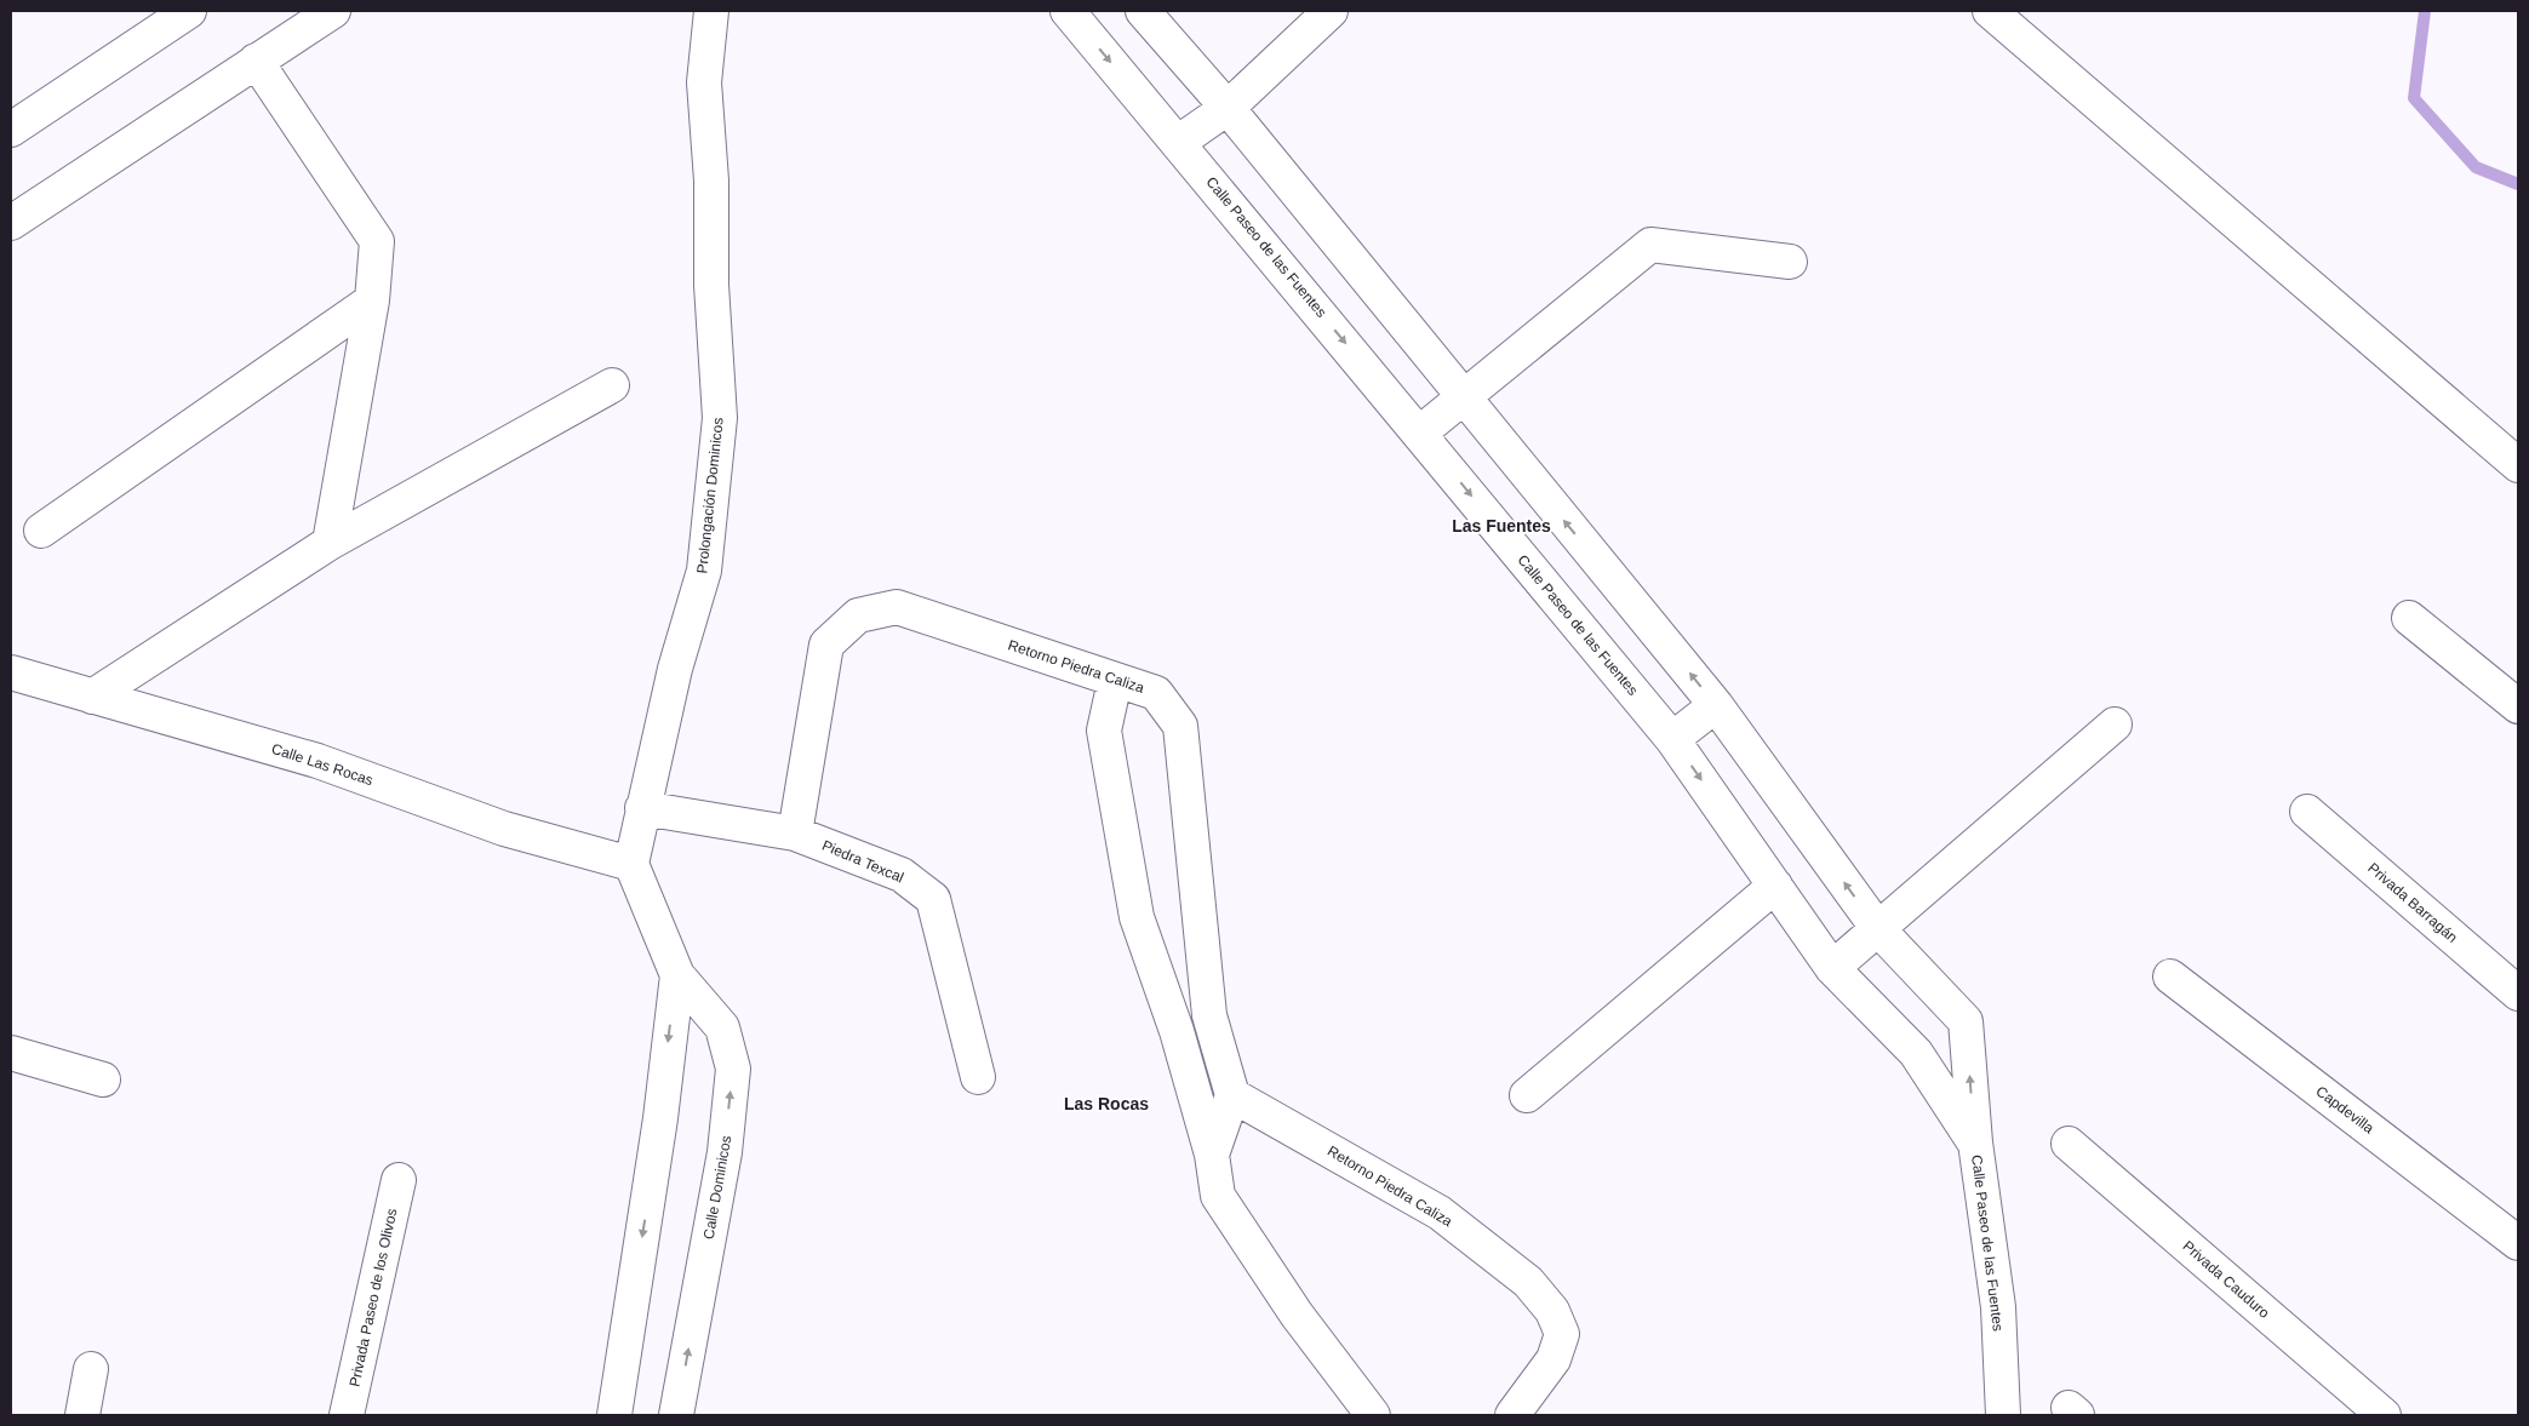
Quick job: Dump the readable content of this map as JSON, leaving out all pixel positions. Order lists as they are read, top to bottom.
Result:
{
  "streets": {
    "street": [
      "Calle Paseo de las Fuentes",
      "Prolongación Dominicos",
      "Retorno Piedra Caliza",
      "Calle Las Rocas",
      "Piedra Texcal",
      "Privada Barragán",
      "Capdevilla",
      "Calle Dominicos",
      "Privada Cauduro",
      "Privada Paseo de los Olivos"
    ]
  },
  "crossings": [
    ["Prolongación Dominicos", "Calle Las Rocas"],
    ["Prolongación Dominicos", "Piedra Texcal"],
    ["Prolongación Dominicos", "Calle Dominicos"],
    ["Retorno Piedra Caliza", "Piedra Texcal"],
    ["Calle Las Rocas", "Calle Dominicos"]
  ],
  "districts": ["Las Fuentes", "Las Rocas"]
}
